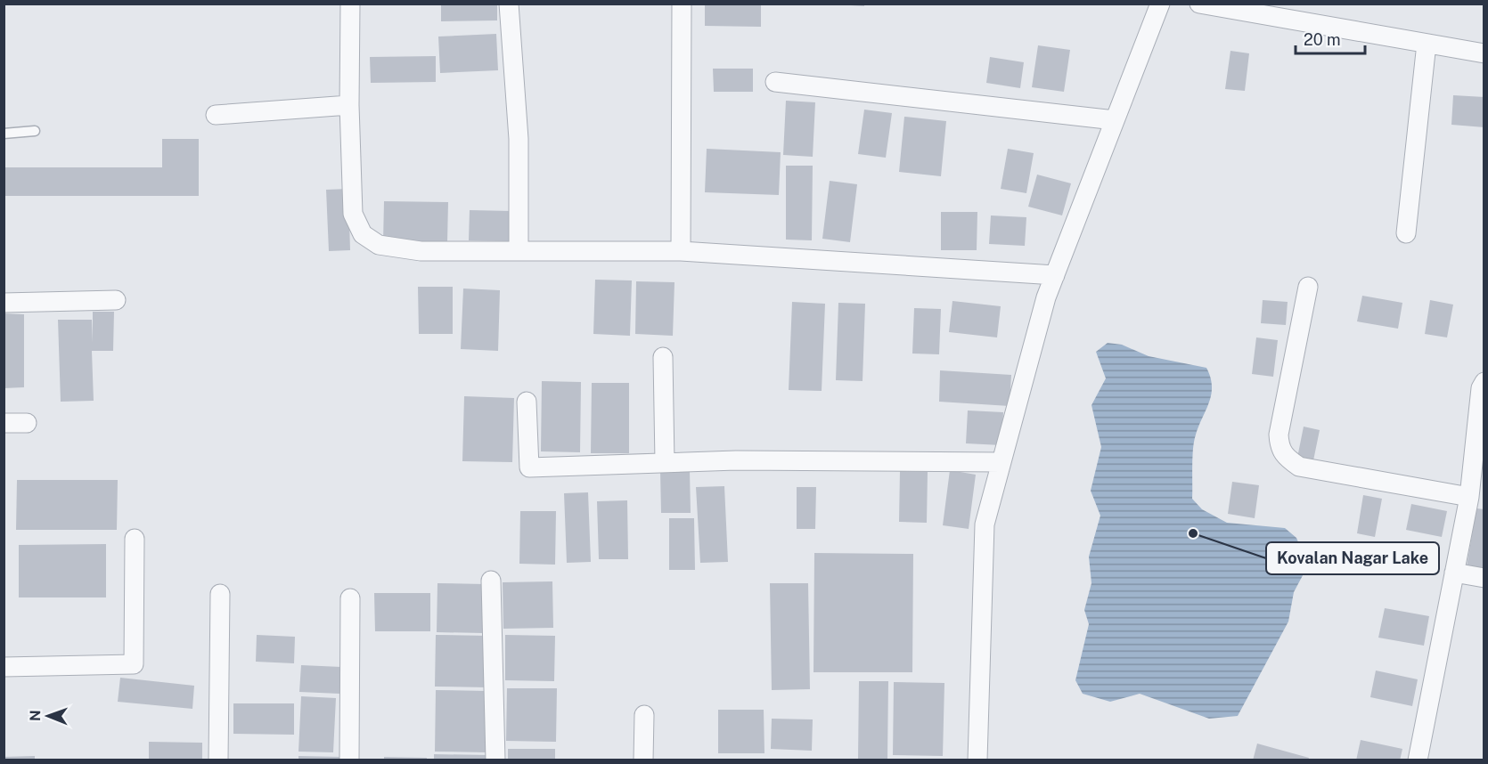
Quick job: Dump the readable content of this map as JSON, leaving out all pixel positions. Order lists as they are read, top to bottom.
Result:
{
  "places": ["Kovalan Nagar Lake"],
  "scale_bar": "20 m",
  "north": "left"
}
